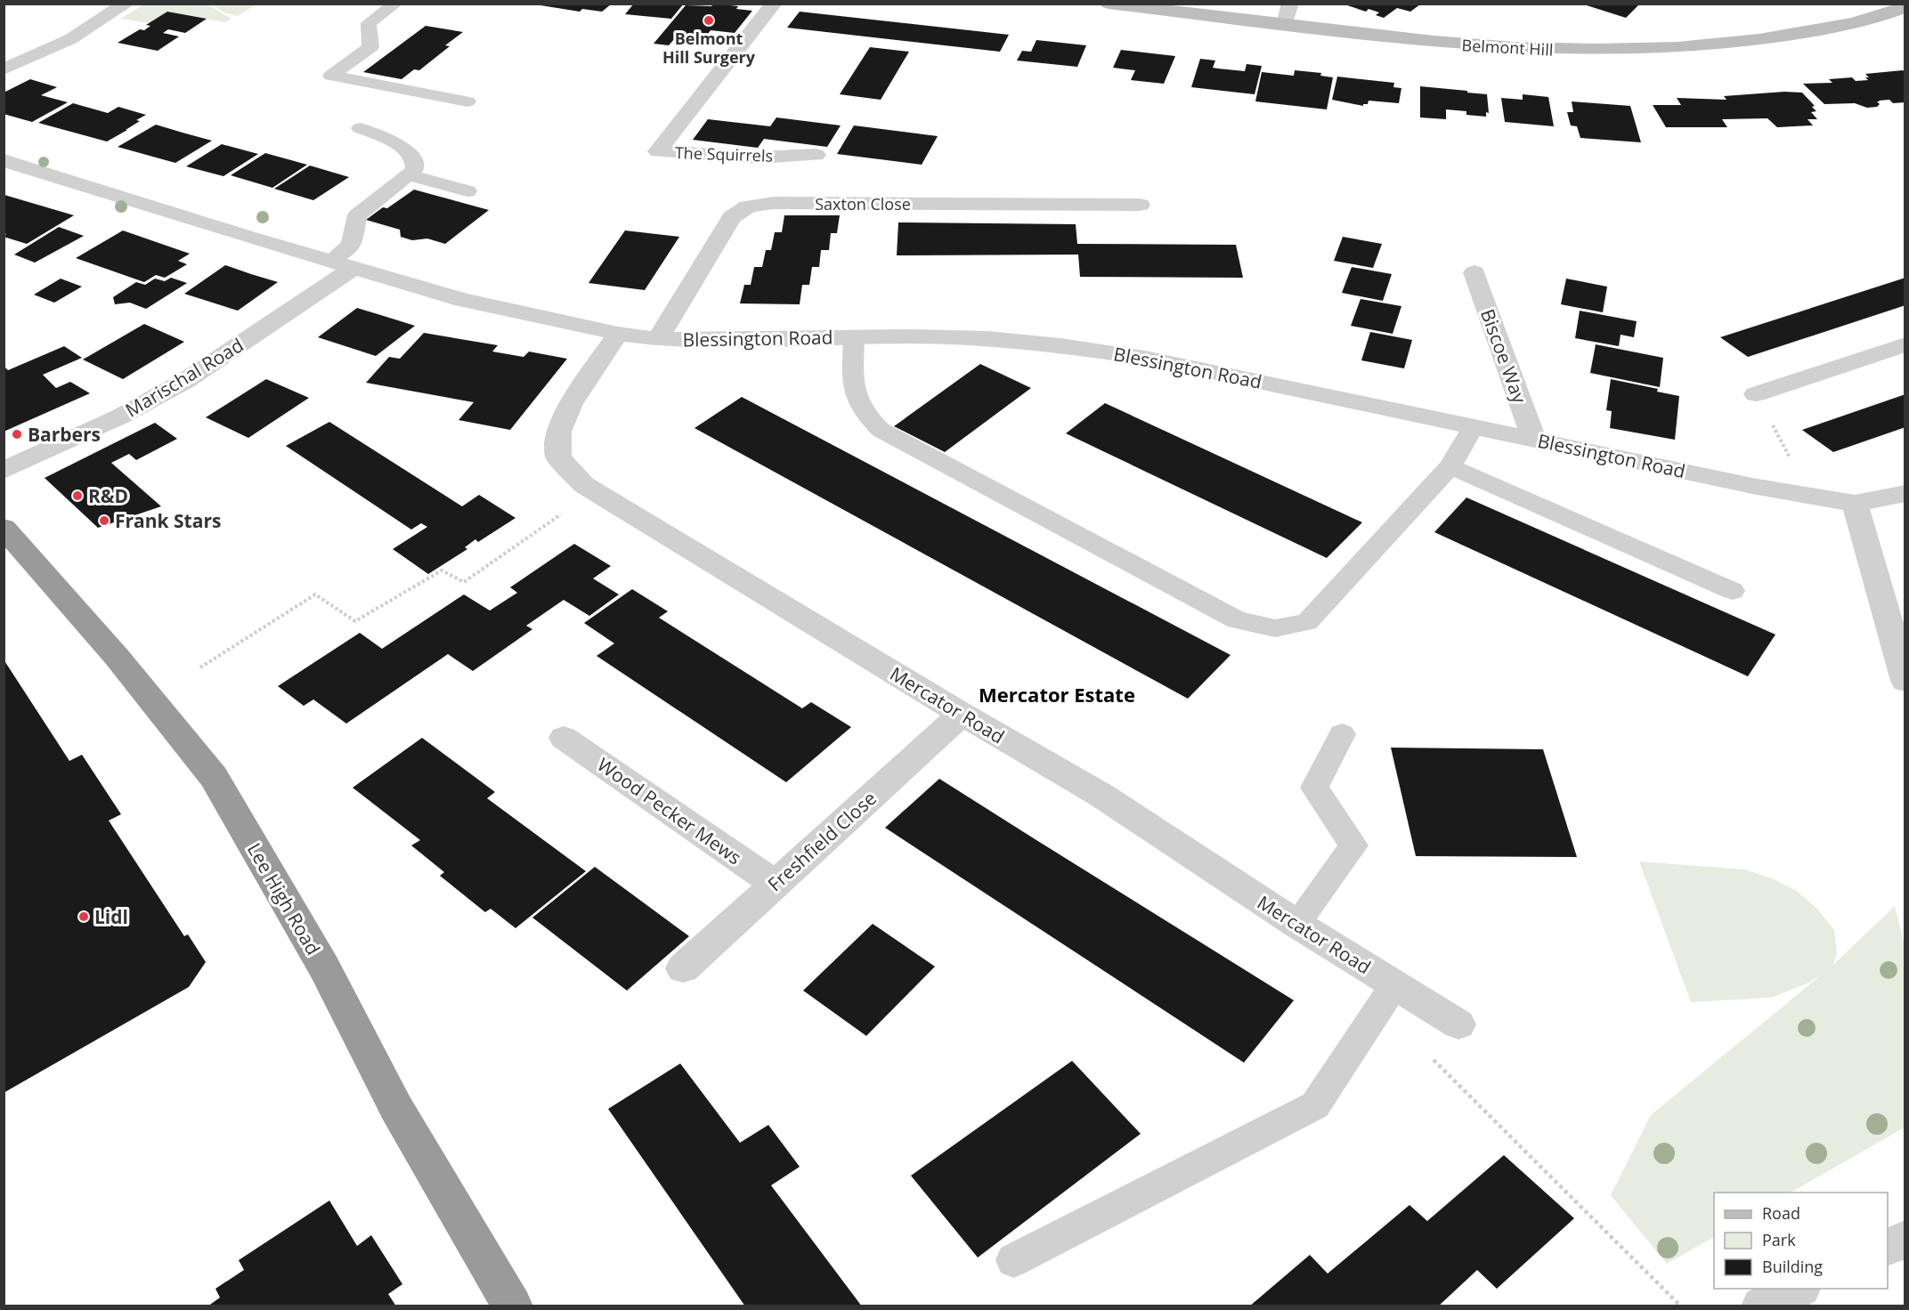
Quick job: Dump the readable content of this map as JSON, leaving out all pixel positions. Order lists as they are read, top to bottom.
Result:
{
  "streets": {
    "highway": ["Lee High Road"],
    "main road": ["Belmont Hill"],
    "street": [
      "The Squirrels",
      "Saxton Close",
      "Blessington Road",
      "Biscoe Way",
      "Marischal Road",
      "Mercator Road",
      "Wood Pecker Mews",
      "Freshfield Close"
    ]
  },
  "crossings": [
    ["Saxton Close", "Blessington Road"],
    ["Blessington Road", "Biscoe Way"],
    ["Blessington Road", "Marischal Road"],
    ["Blessington Road", "Mercator Road"],
    ["Mercator Road", "Freshfield Close"],
    ["Wood Pecker Mews", "Freshfield Close"]
  ],
  "districts": ["Mercator Estate"],
  "places": [
    "Belmont Hill Surgery",
    "Barbers",
    "R&D",
    "Frank Stars",
    "Lidl"
  ],
  "legend": ["Road", "Park", "Building"]
}
